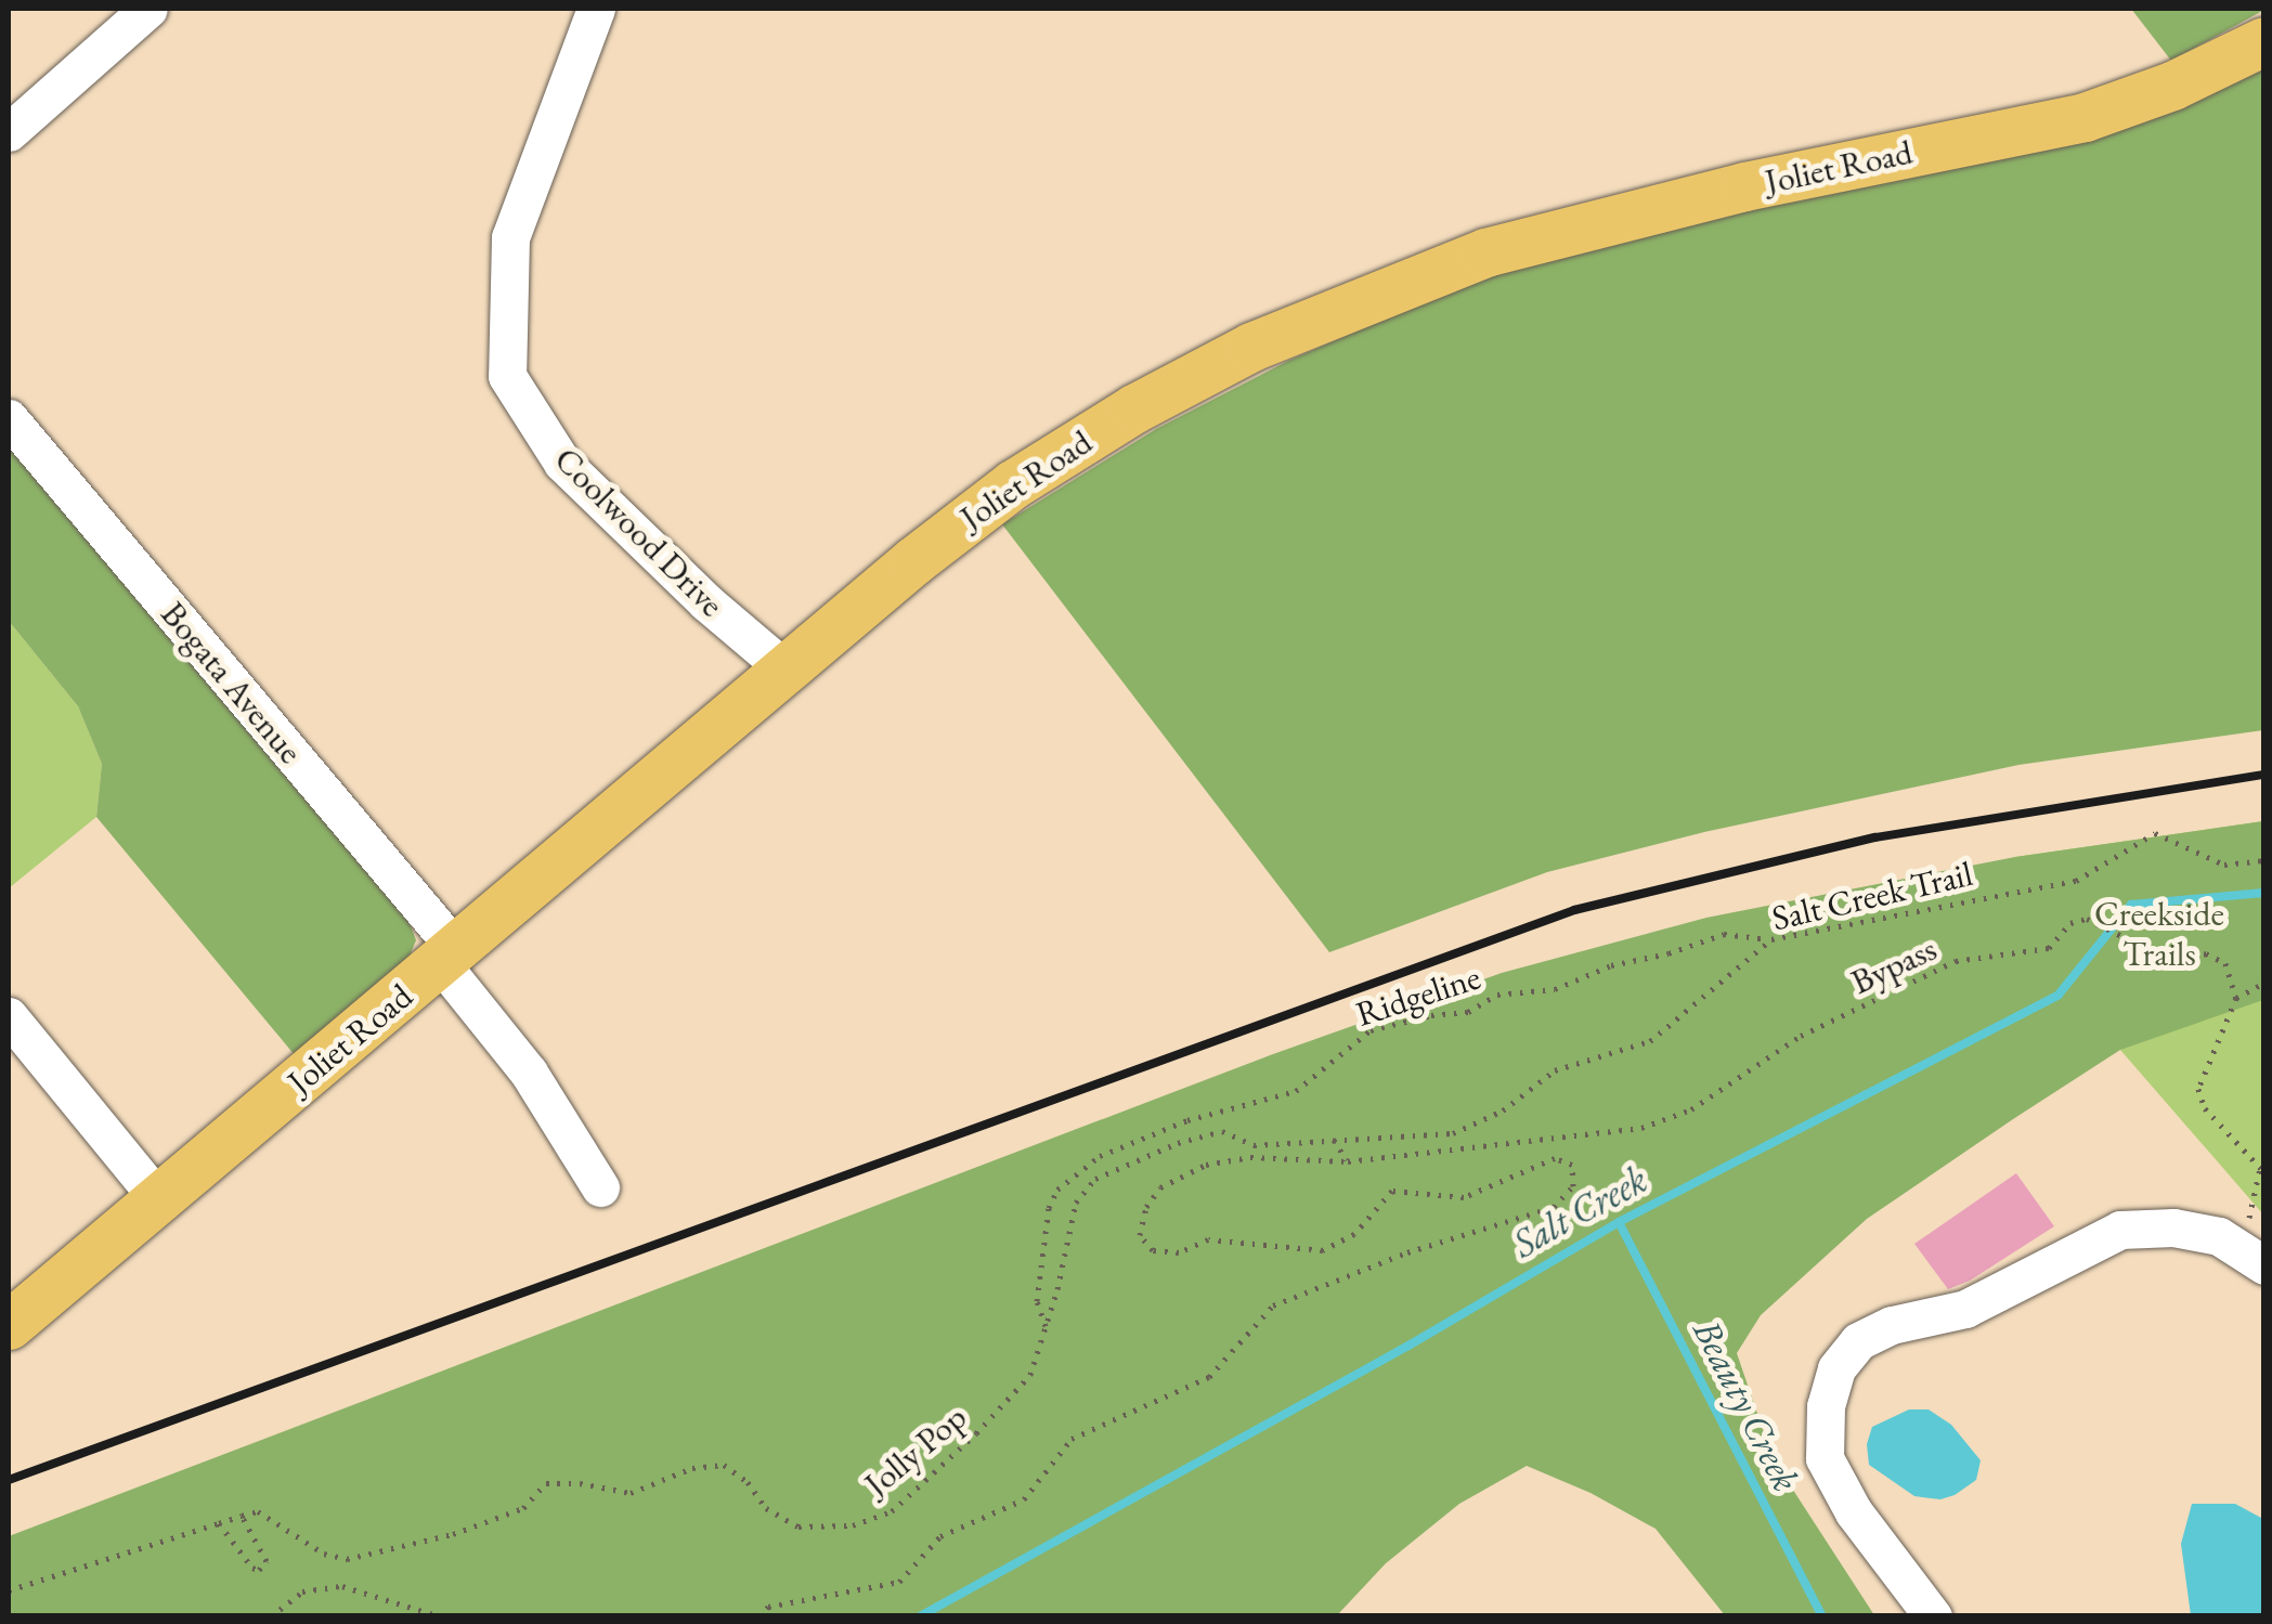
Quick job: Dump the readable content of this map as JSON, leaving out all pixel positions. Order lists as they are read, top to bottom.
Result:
{
  "streets": {
    "main road": ["Joliet Road"],
    "street": ["Coolwood Drive", "Bogata Avenue"],
    "path": [
      "Salt Creek Trail",
      "Bypass",
      "Ridgeline",
      "Jolly Pop"
    ]
  },
  "crossings": [
    ["Joliet Road", "Coolwood Drive"],
    ["Joliet Road", "Bogata Avenue"],
    ["Salt Creek Trail", "Ridgeline"],
    ["Salt Creek Trail", "Jolly Pop"],
    ["Ridgeline", "Jolly Pop"]
  ],
  "water": ["Salt Creek", "Beauty Creek"],
  "parks": ["Creekside Trails"]
}
